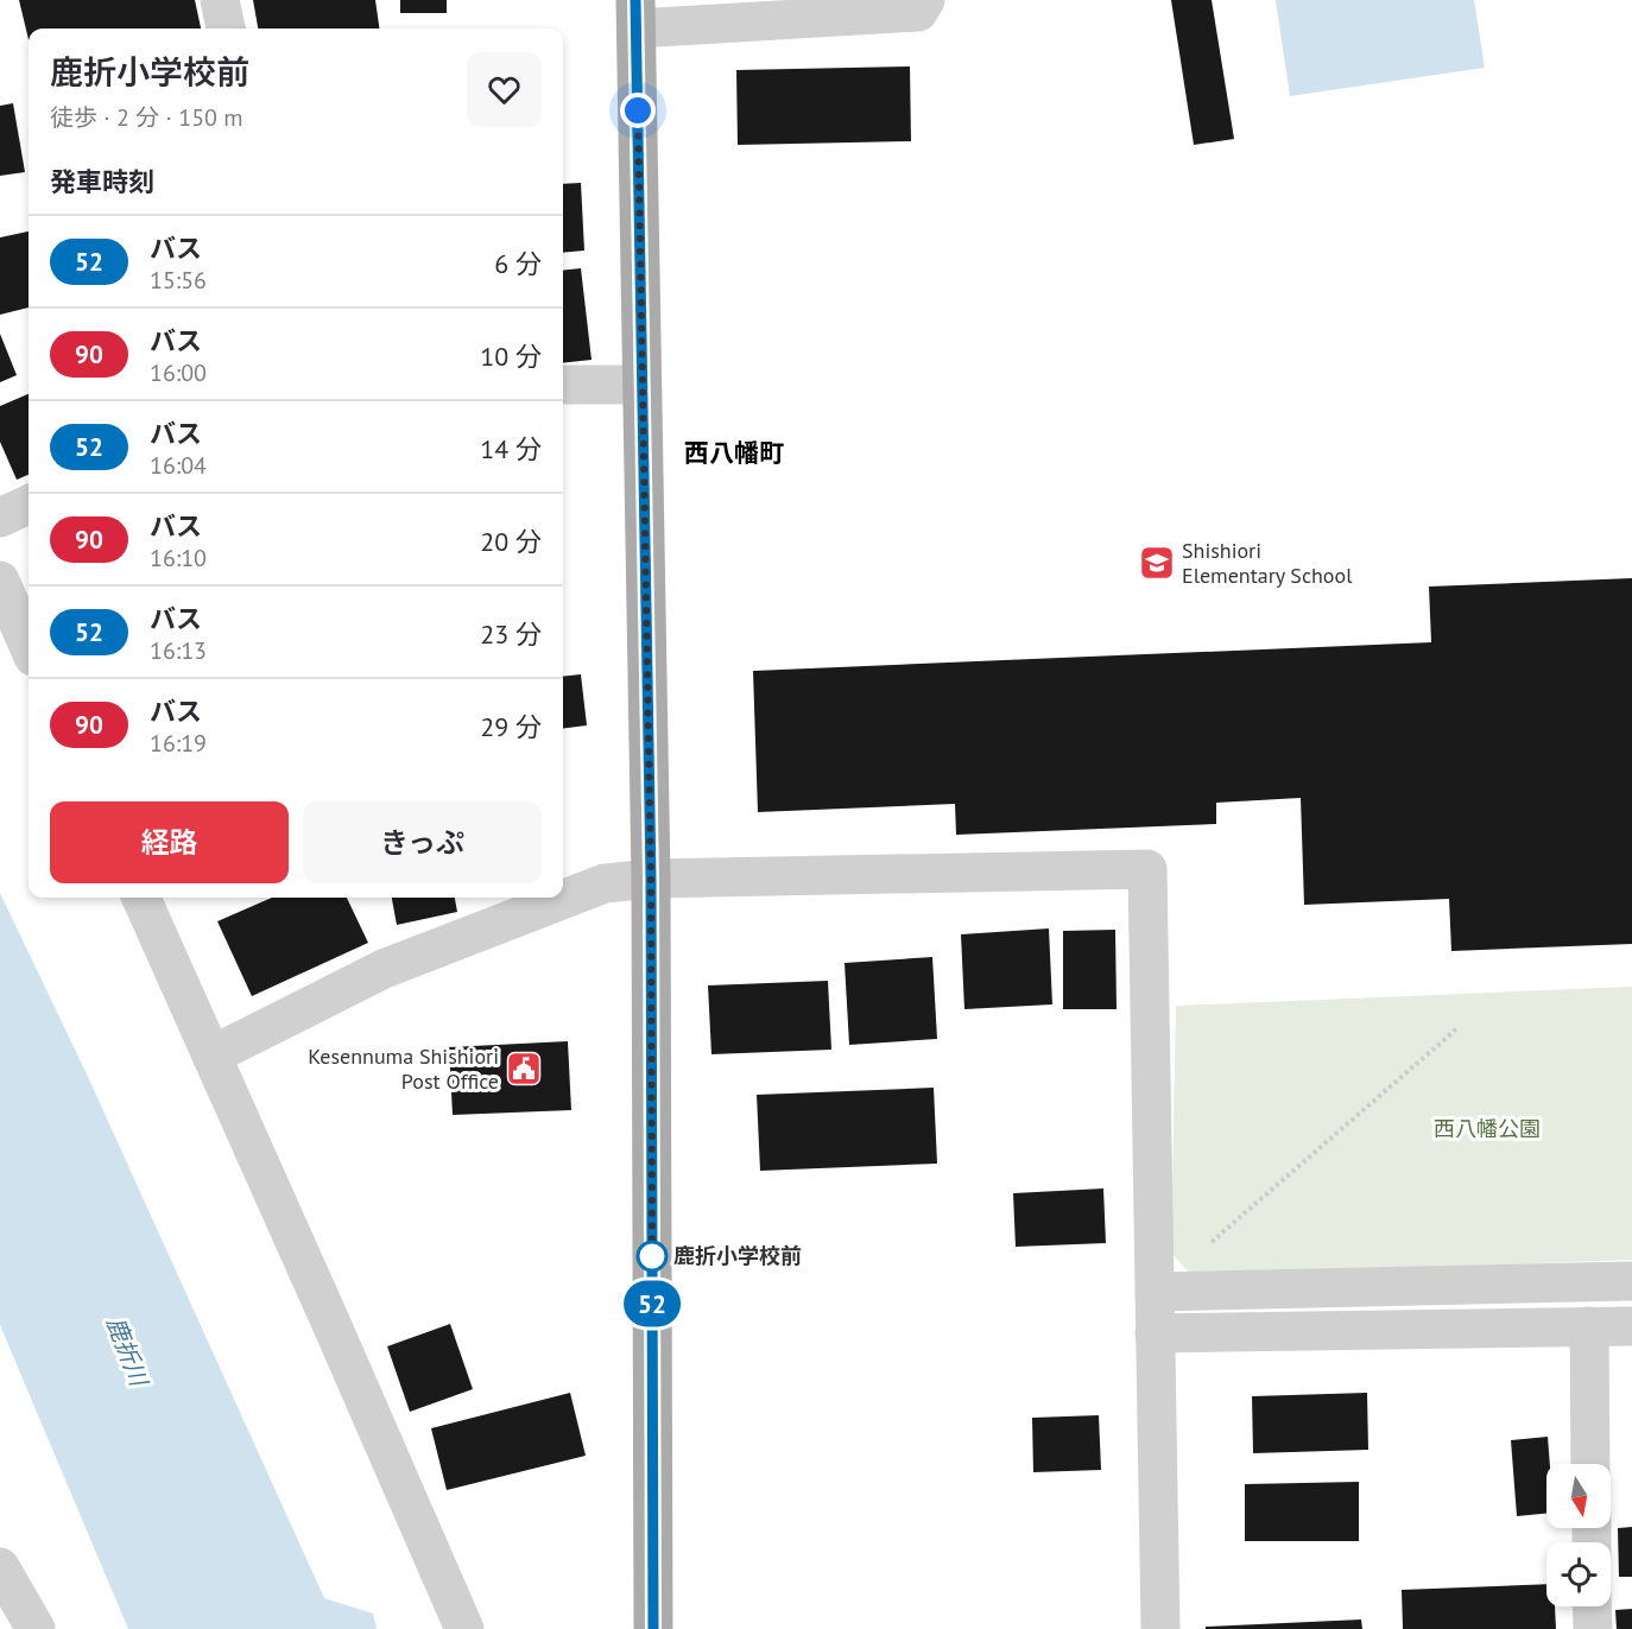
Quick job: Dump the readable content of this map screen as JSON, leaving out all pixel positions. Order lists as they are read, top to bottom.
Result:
{
  "districts": ["西八幡町"],
  "water": ["鹿折川"],
  "parks": ["西八幡公園"],
  "places": {
    "school or university": ["Shishiori Elementary School"],
    "public building": ["Kesennuma Shishiori Post Office"],
    "other": ["鹿折小学校前"]
  },
  "lines": ["bus line 52"],
  "north": "bottom",
  "page": {
    "on_map": "52",
    "heading": [
      ["鹿折小学校前", "徒歩 · 2 分 · 150 m"],
      "発車時刻"
    ],
    "list": [
      {
        "mark": "52",
        "name": "バス",
        "note": "15:56",
        "value": "6 分"
      },
      {
        "mark": "90",
        "name": "バス",
        "note": "16:00",
        "value": "10 分"
      },
      {
        "mark": "52",
        "name": "バス",
        "note": "16:04",
        "value": "14 分"
      },
      {
        "mark": "90",
        "name": "バス",
        "note": "16:10",
        "value": "20 分"
      },
      {
        "mark": "52",
        "name": "バス",
        "note": "16:13",
        "value": "23 分"
      },
      {
        "mark": "90",
        "name": "バス",
        "note": "16:19",
        "value": "29 分"
      }
    ],
    "buttons": ["経路", "きっぷ"]
  }
}
